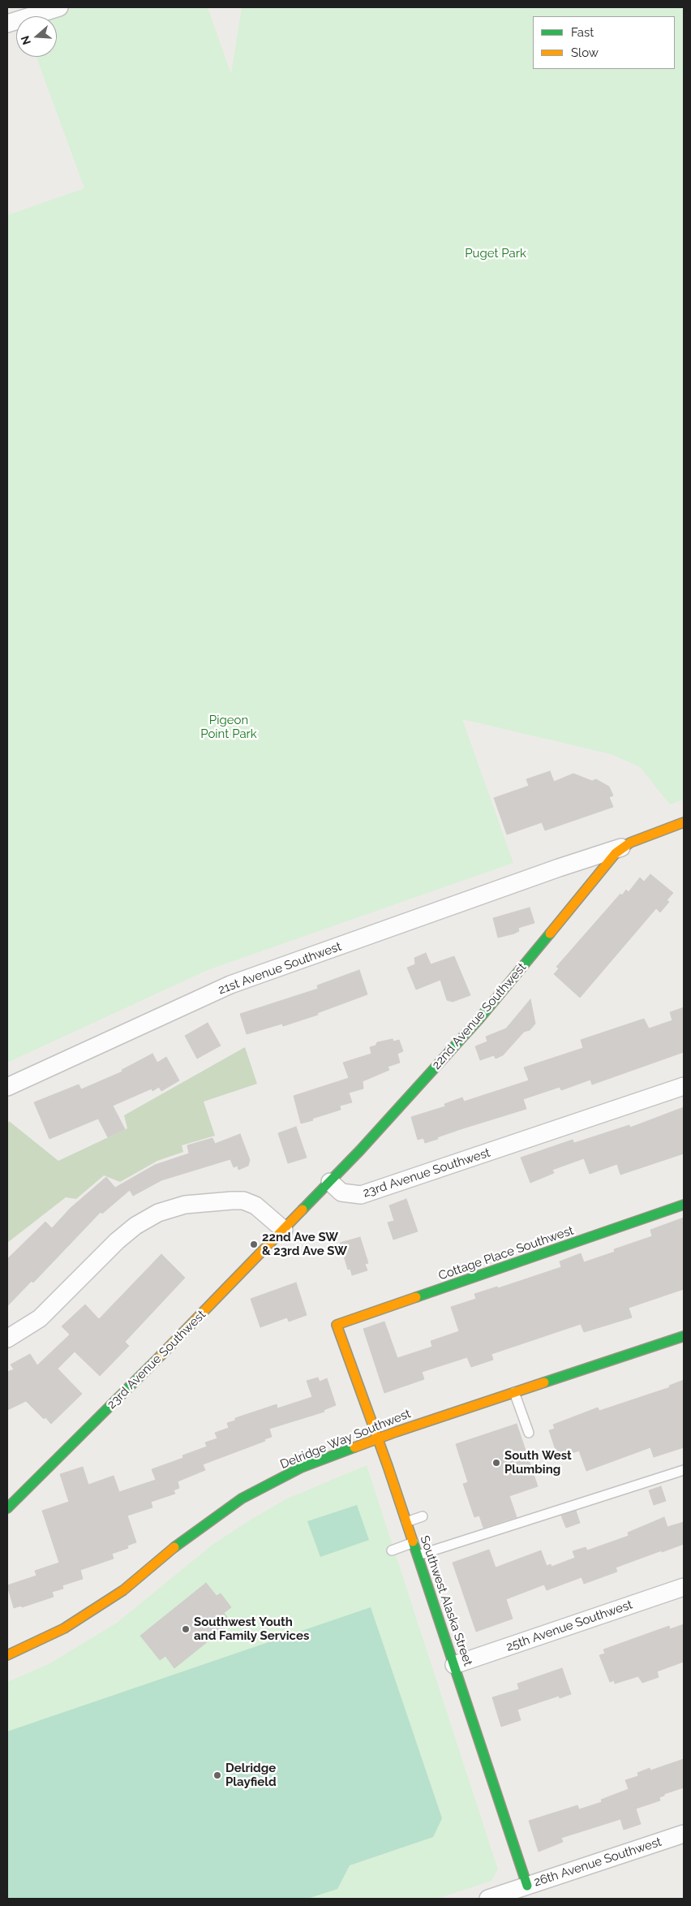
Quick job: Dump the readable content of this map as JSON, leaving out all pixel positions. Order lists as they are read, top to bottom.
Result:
{
  "streets": {
    "street": [
      "21st Avenue Southwest",
      "22nd Avenue Southwest",
      "23rd Avenue Southwest",
      "Cottage Place Southwest",
      "Delridge Way Southwest",
      "Southwest Alaska Street",
      "25th Avenue Southwest",
      "26th Avenue Southwest"
    ]
  },
  "crossings": [
    ["21st Avenue Southwest", "22nd Avenue Southwest"],
    ["22nd Avenue Southwest", "23rd Avenue Southwest"],
    ["Cottage Place Southwest", "Southwest Alaska Street"],
    ["Delridge Way Southwest", "Southwest Alaska Street"],
    ["Southwest Alaska Street", "25th Avenue Southwest"],
    ["Southwest Alaska Street", "26th Avenue Southwest"]
  ],
  "parks": ["Puget Park", "Pigeon Point Park"],
  "places": [
    "22nd Ave SW & 23rd Ave SW",
    "South West Plumbing",
    "Southwest Youth and Family Services",
    "Delridge Playfield"
  ],
  "legend": ["Fast", "Slow"],
  "north": "left"
}
